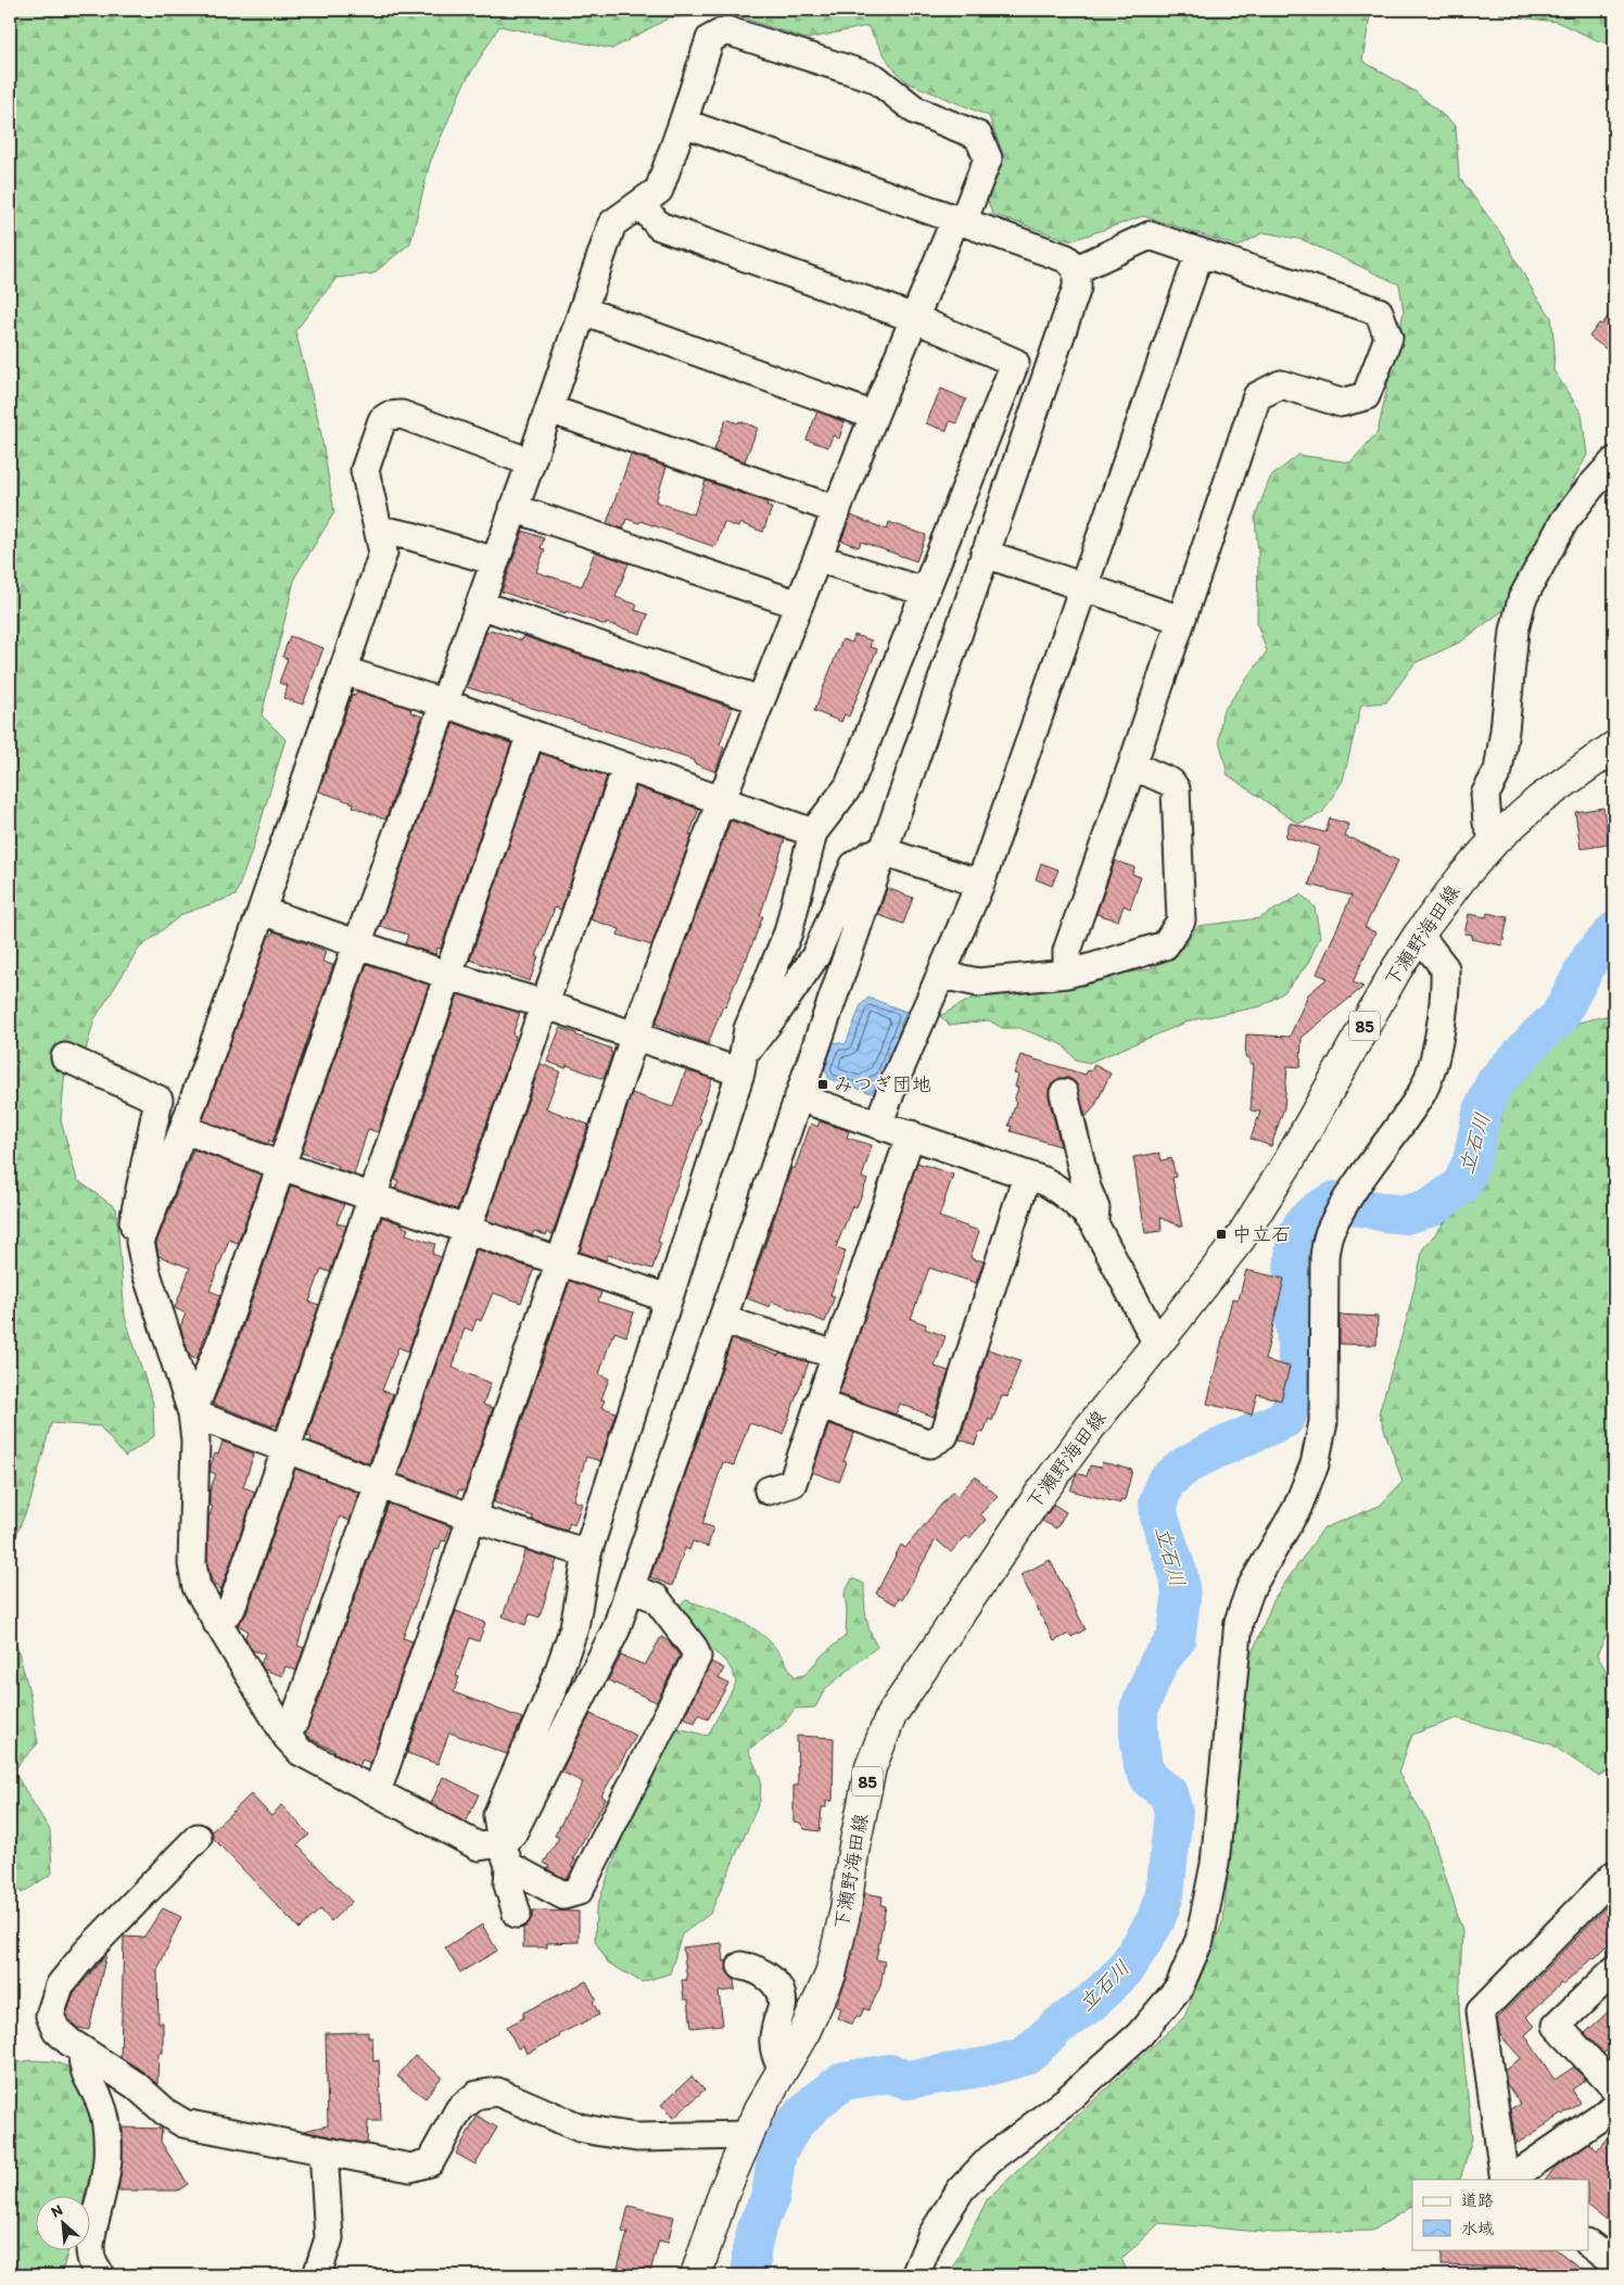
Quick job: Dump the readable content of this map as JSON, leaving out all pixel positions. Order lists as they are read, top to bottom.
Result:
{
  "streets": {
    "main road": ["下瀬野海田線", "85"]
  },
  "water": ["立石川"],
  "places": {
    "transit": ["みつぎ団地", "中立石"]
  },
  "legend": ["道路", "水域"],
  "north": "top left"
}
